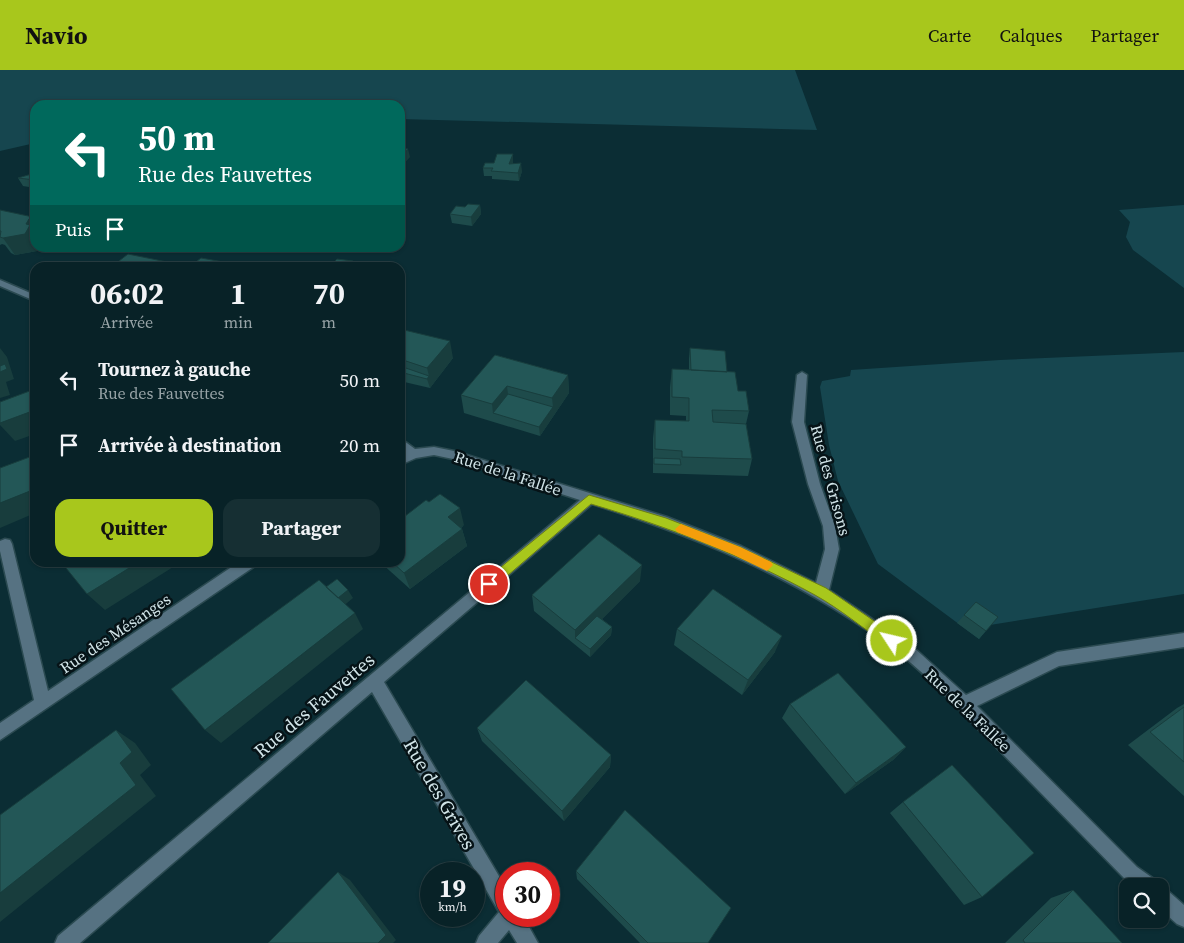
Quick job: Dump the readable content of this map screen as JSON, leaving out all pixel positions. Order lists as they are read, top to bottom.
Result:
{
  "streets": {
    "street": [
      "Rue de la Fallée",
      "Rue des Grisons",
      "Rue des Mésanges",
      "Rue des Fauvettes",
      "Rue des Grives"
    ]
  },
  "crossings": [
    ["Rue de la Fallée", "Rue des Grisons"],
    ["Rue de la Fallée", "Rue des Fauvettes"],
    ["Rue des Fauvettes", "Rue des Grives"]
  ],
  "page": {
    "header": "Navio",
    "nav": ["Carte", "Calques", "Partager"],
    "turn": ["50 m", "Rue des Fauvettes"],
    "then": "Puis",
    "eta": [
      "06:02",
      "Arrivée",
      "1",
      "min",
      "70",
      "m"
    ],
    "list": [
      {
        "name": "Tournez à gauche",
        "note": "Rue des Fauvettes",
        "value": "50 m"
      },
      {
        "name": "Arrivée à destination",
        "value": "20 m"
      }
    ],
    "buttons": ["Quitter", "Partager"],
    "speed": "19 km/h",
    "limit": "30"
  }
}
